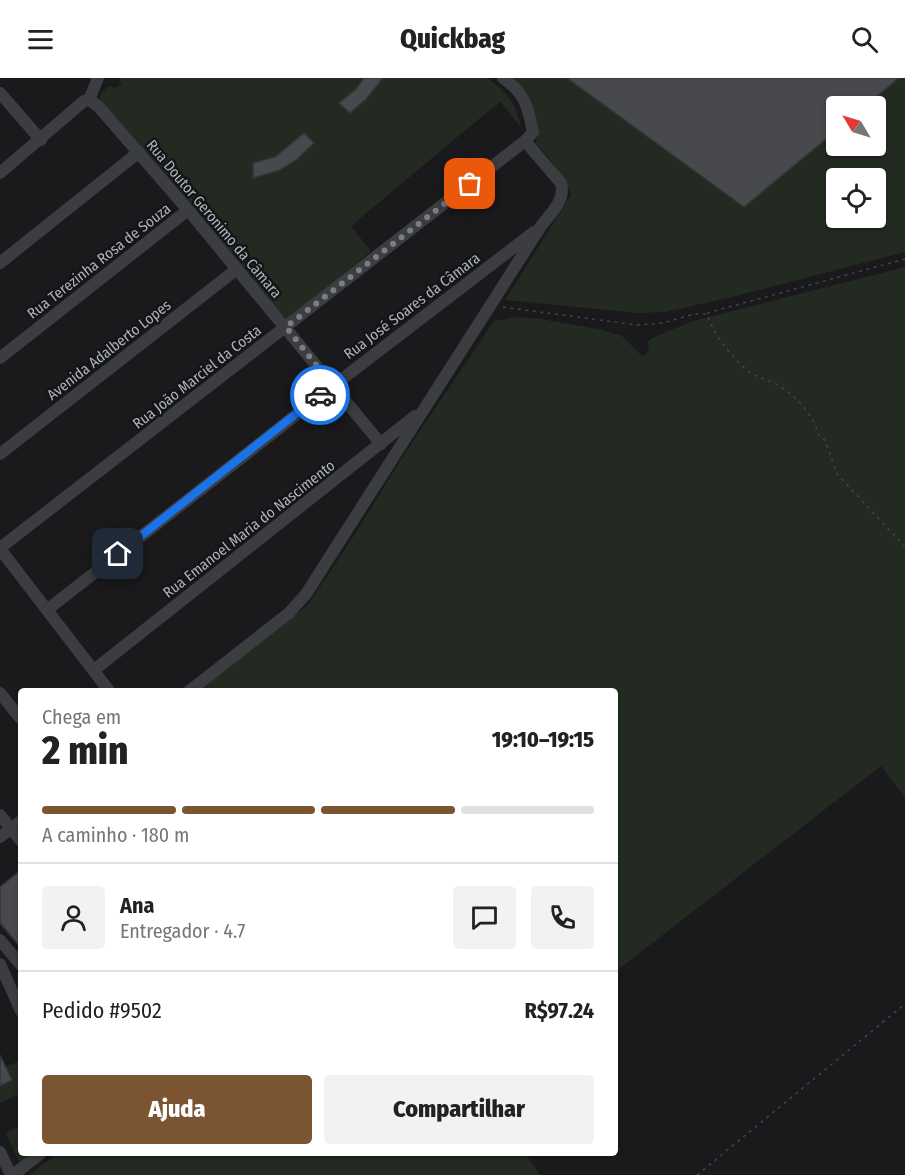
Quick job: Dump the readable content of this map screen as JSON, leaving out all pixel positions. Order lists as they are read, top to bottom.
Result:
{
  "streets": {
    "street": [
      "Rua Doutor Geronimo da Câmara",
      "Rua Terezinha Rosa de Souza",
      "Rua José Soares da Câmara",
      "Avenida Adalberto Lopes",
      "Rua João Marciel da Costa",
      "Rua Emanoel Maria do Nascimento"
    ]
  },
  "crossings": [
    ["Rua Doutor Geronimo da Câmara", "Rua Terezinha Rosa de Souza"],
    ["Rua Doutor Geronimo da Câmara", "Rua José Soares da Câmara"],
    ["Rua Doutor Geronimo da Câmara", "Avenida Adalberto Lopes"],
    ["Rua Doutor Geronimo da Câmara", "Rua João Marciel da Costa"],
    ["Rua Doutor Geronimo da Câmara", "Rua Emanoel Maria do Nascimento"]
  ],
  "north": "top left",
  "page": {
    "header": "Quickbag",
    "heading": ["2 min", "Chega em", "19:10–19:15"],
    "panel": [
      "Ana",
      "Entregador · 4.7",
      "Pedido #9502",
      "R$97.24"
    ],
    "bar": "A caminho · 180 m",
    "buttons": ["Ajuda", "Compartilhar"]
  }
}
